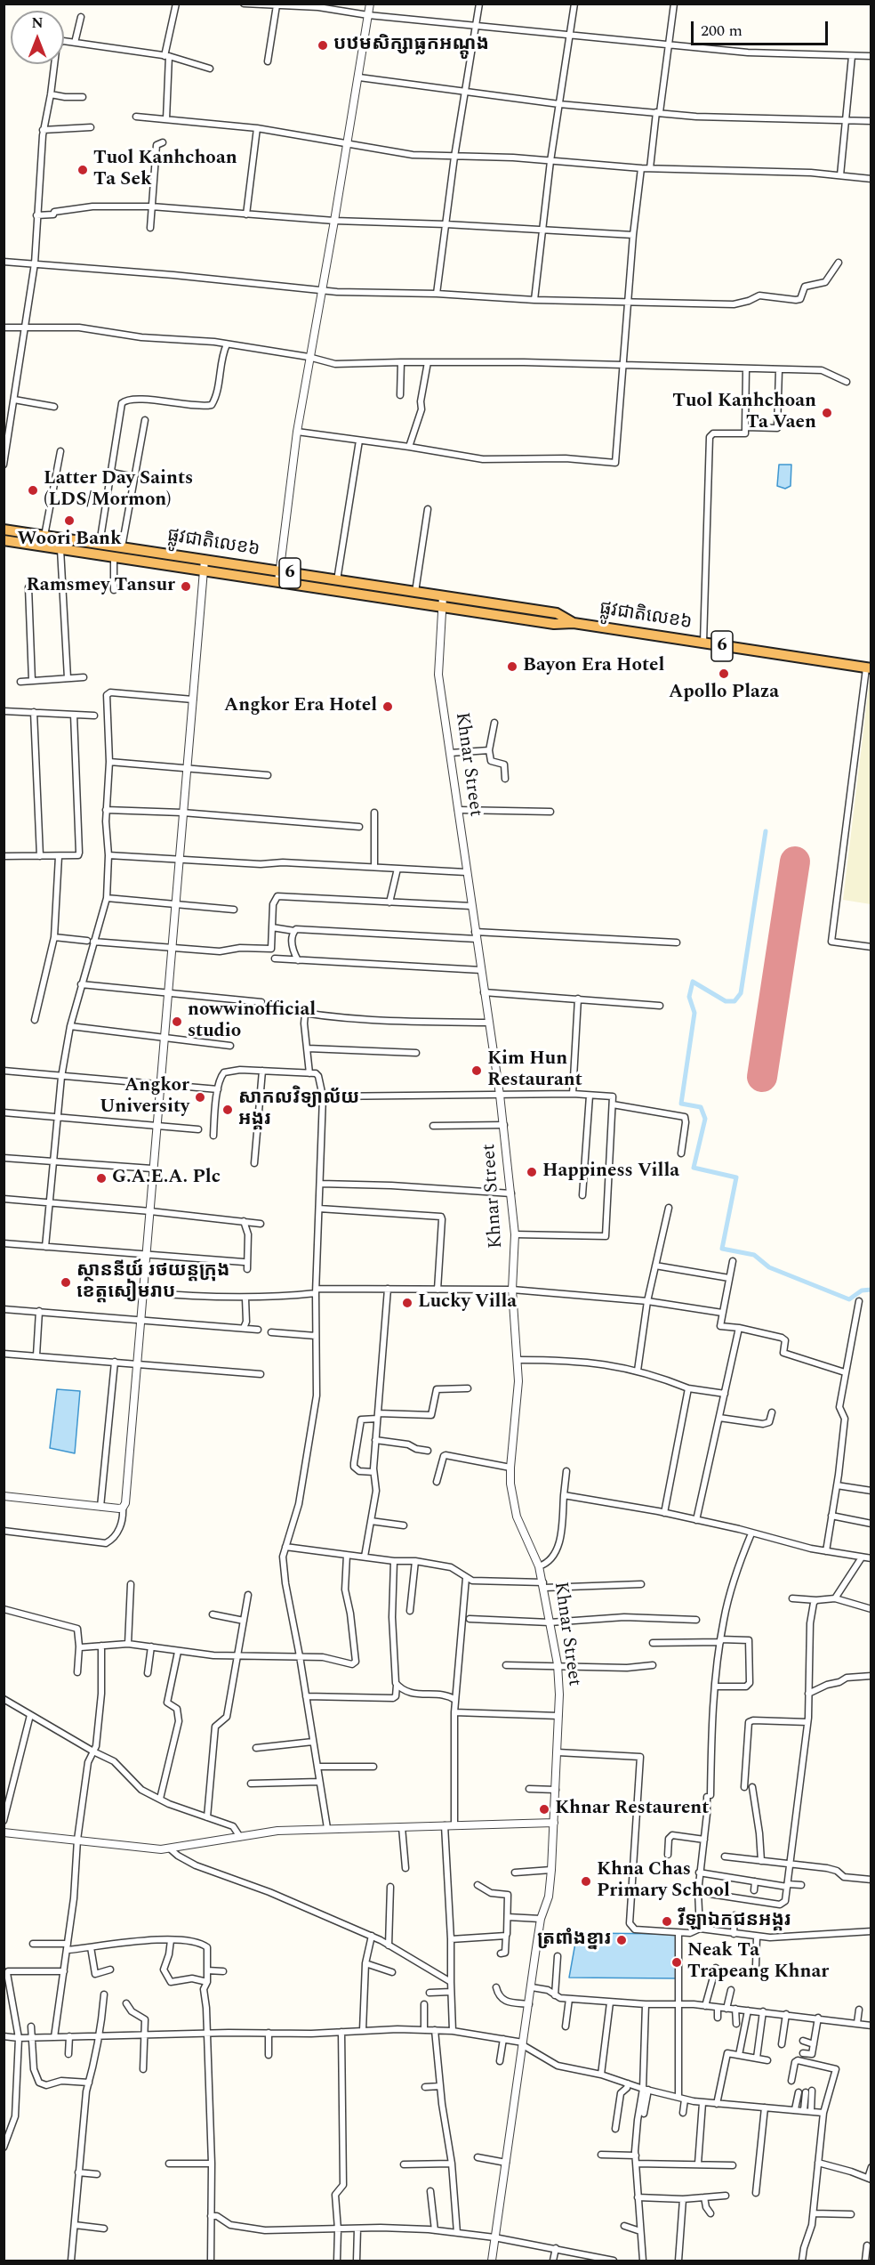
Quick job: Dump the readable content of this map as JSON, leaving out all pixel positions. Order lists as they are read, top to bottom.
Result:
{
  "streets": {
    "highway": ["ផ្លូវជាតិលេខ៦", "6"],
    "street": ["Khnar Street"]
  },
  "crossings": [
    ["ផ្លូវជាតិលេខ៦", "Khnar Street"]
  ],
  "places": [
    "បឋមសិក្សាធ្លកអណ្តូង",
    "Tuol Kanhchoan Ta Sek",
    "Tuol Kanhchoan Ta Vaen",
    "Latter Day Saints (LDS/Mormon)",
    "Woori Bank",
    "Ramsmey Tansur",
    "Bayon Era Hotel",
    "Apollo Plaza",
    "Angkor Era Hotel",
    "nowwinofficial studio",
    "Kim Hun Restaurant",
    "Angkor University",
    "សាកលវិទ្យាល័យ អង្គរ",
    "Happiness Villa",
    "G.A.E.A. Plc",
    "ស្ថាននីយ៍ រថយន្តក្រុង ខេត្តសៀមរាប",
    "Lucky Villa",
    "Khnar Restaurent",
    "Khna Chas Primary School",
    "វីឡាឯកជនអង្គរ",
    "ត្រពាំងខ្នារ",
    "Neak Ta Trapeang Khnar"
  ],
  "scale_bar": "200 m",
  "north": "top"
}
